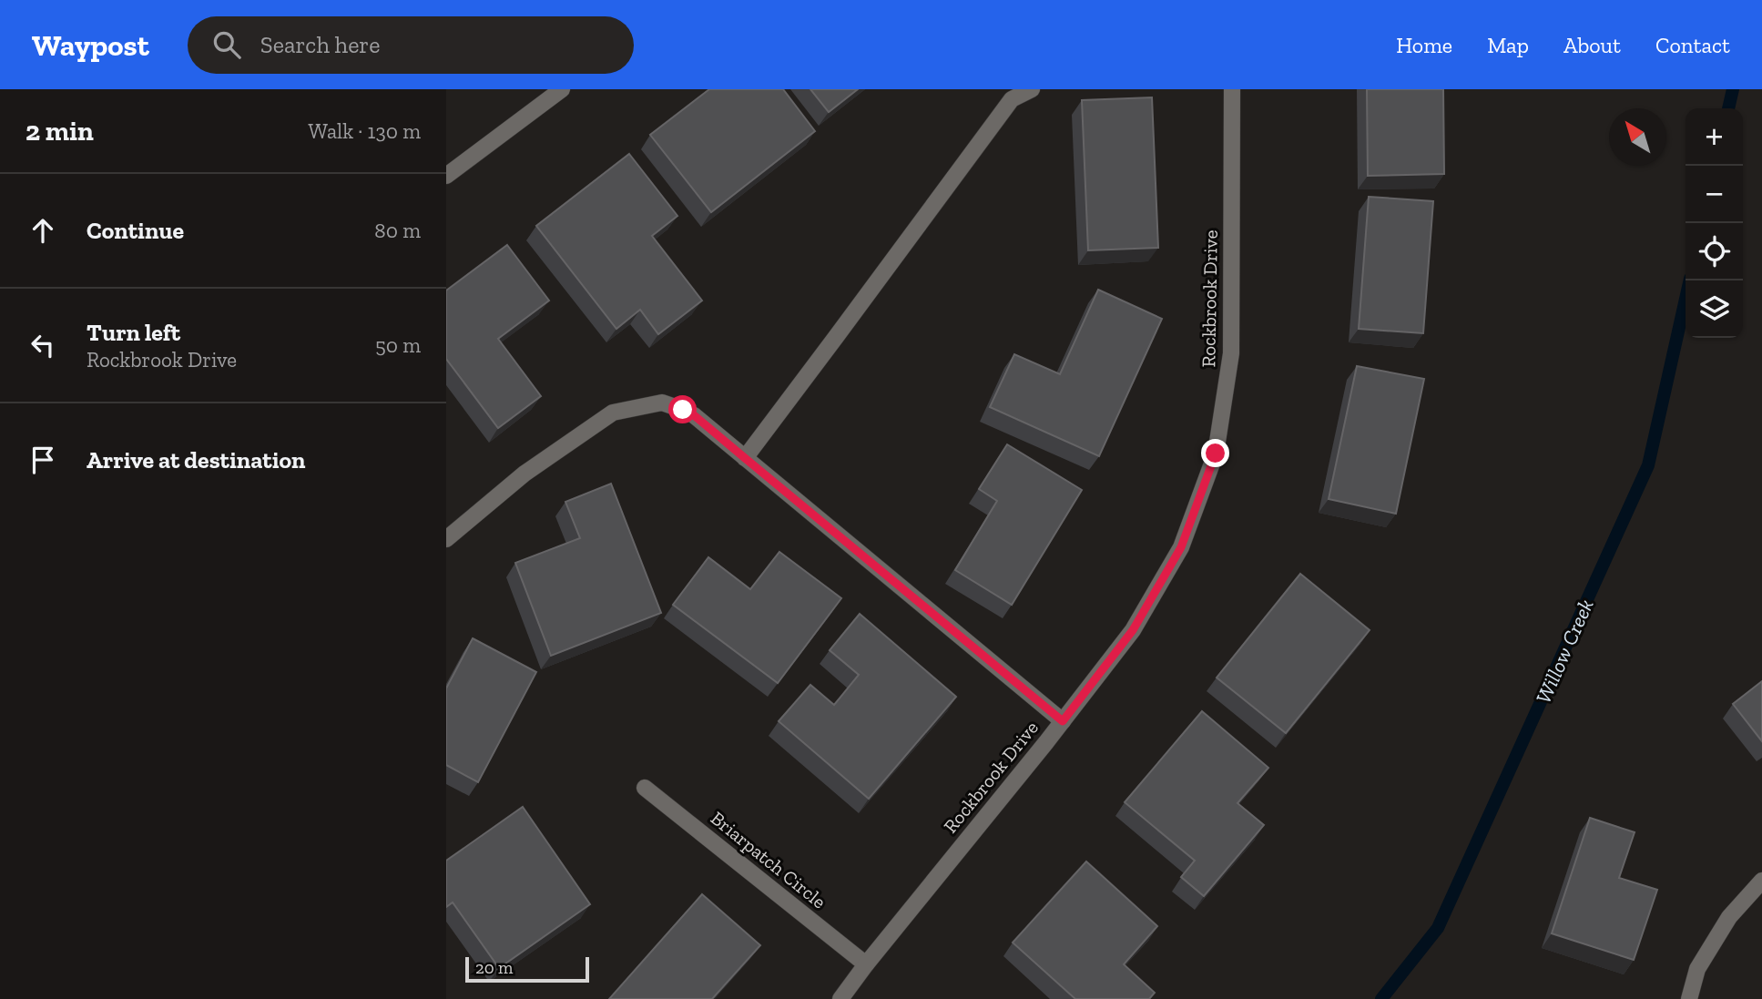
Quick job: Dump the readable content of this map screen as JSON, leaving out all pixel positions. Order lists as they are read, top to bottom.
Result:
{
  "streets": {
    "street": ["Rockbrook Drive", "Briarpatch Circle"]
  },
  "crossings": [
    ["Rockbrook Drive", "Briarpatch Circle"]
  ],
  "water": ["Willow Creek"],
  "scale_bar": "20 m",
  "north": "top left",
  "page": {
    "header": "Waypost",
    "search": "Search here",
    "nav": [
      "Home",
      "Map",
      "About",
      "Contact"
    ],
    "heading": ["2 min", "Walk · 130 m"],
    "map_buttons": ["+", "−"],
    "list": [
      ["Continue", "80 m"],
      ["Turn left", "Rockbrook Drive", "50 m"],
      "Arrive at destination"
    ],
    "scale": "20 m"
  }
}
